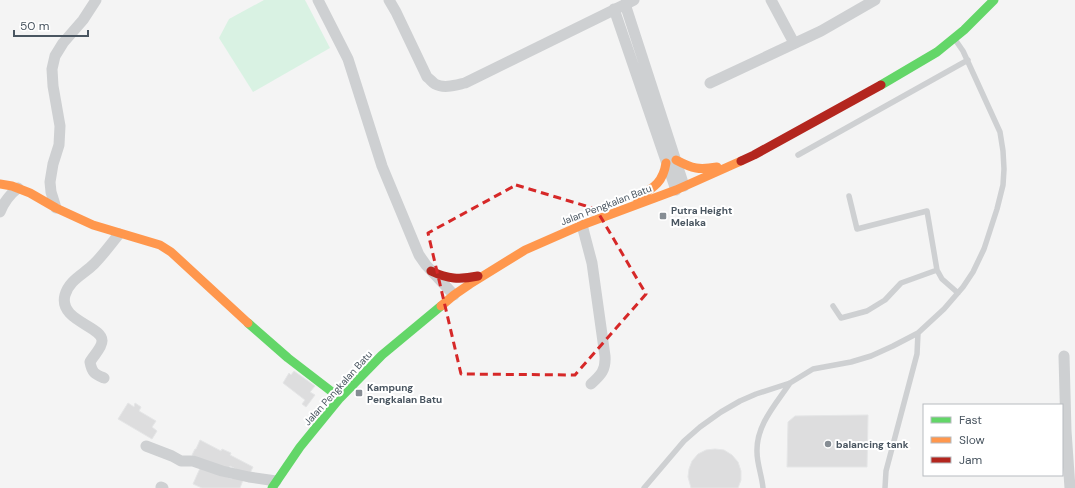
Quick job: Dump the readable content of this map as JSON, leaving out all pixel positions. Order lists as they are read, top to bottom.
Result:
{
  "streets": {
    "main road": ["Jalan Pengkalan Batu"]
  },
  "places": {
    "transit": ["Putra Height Melaka", "Kampung Pengkalan Batu"],
    "other": ["balancing tank"]
  },
  "legend": ["Fast", "Slow", "Jam"],
  "scale_bar": "50 m"
}
